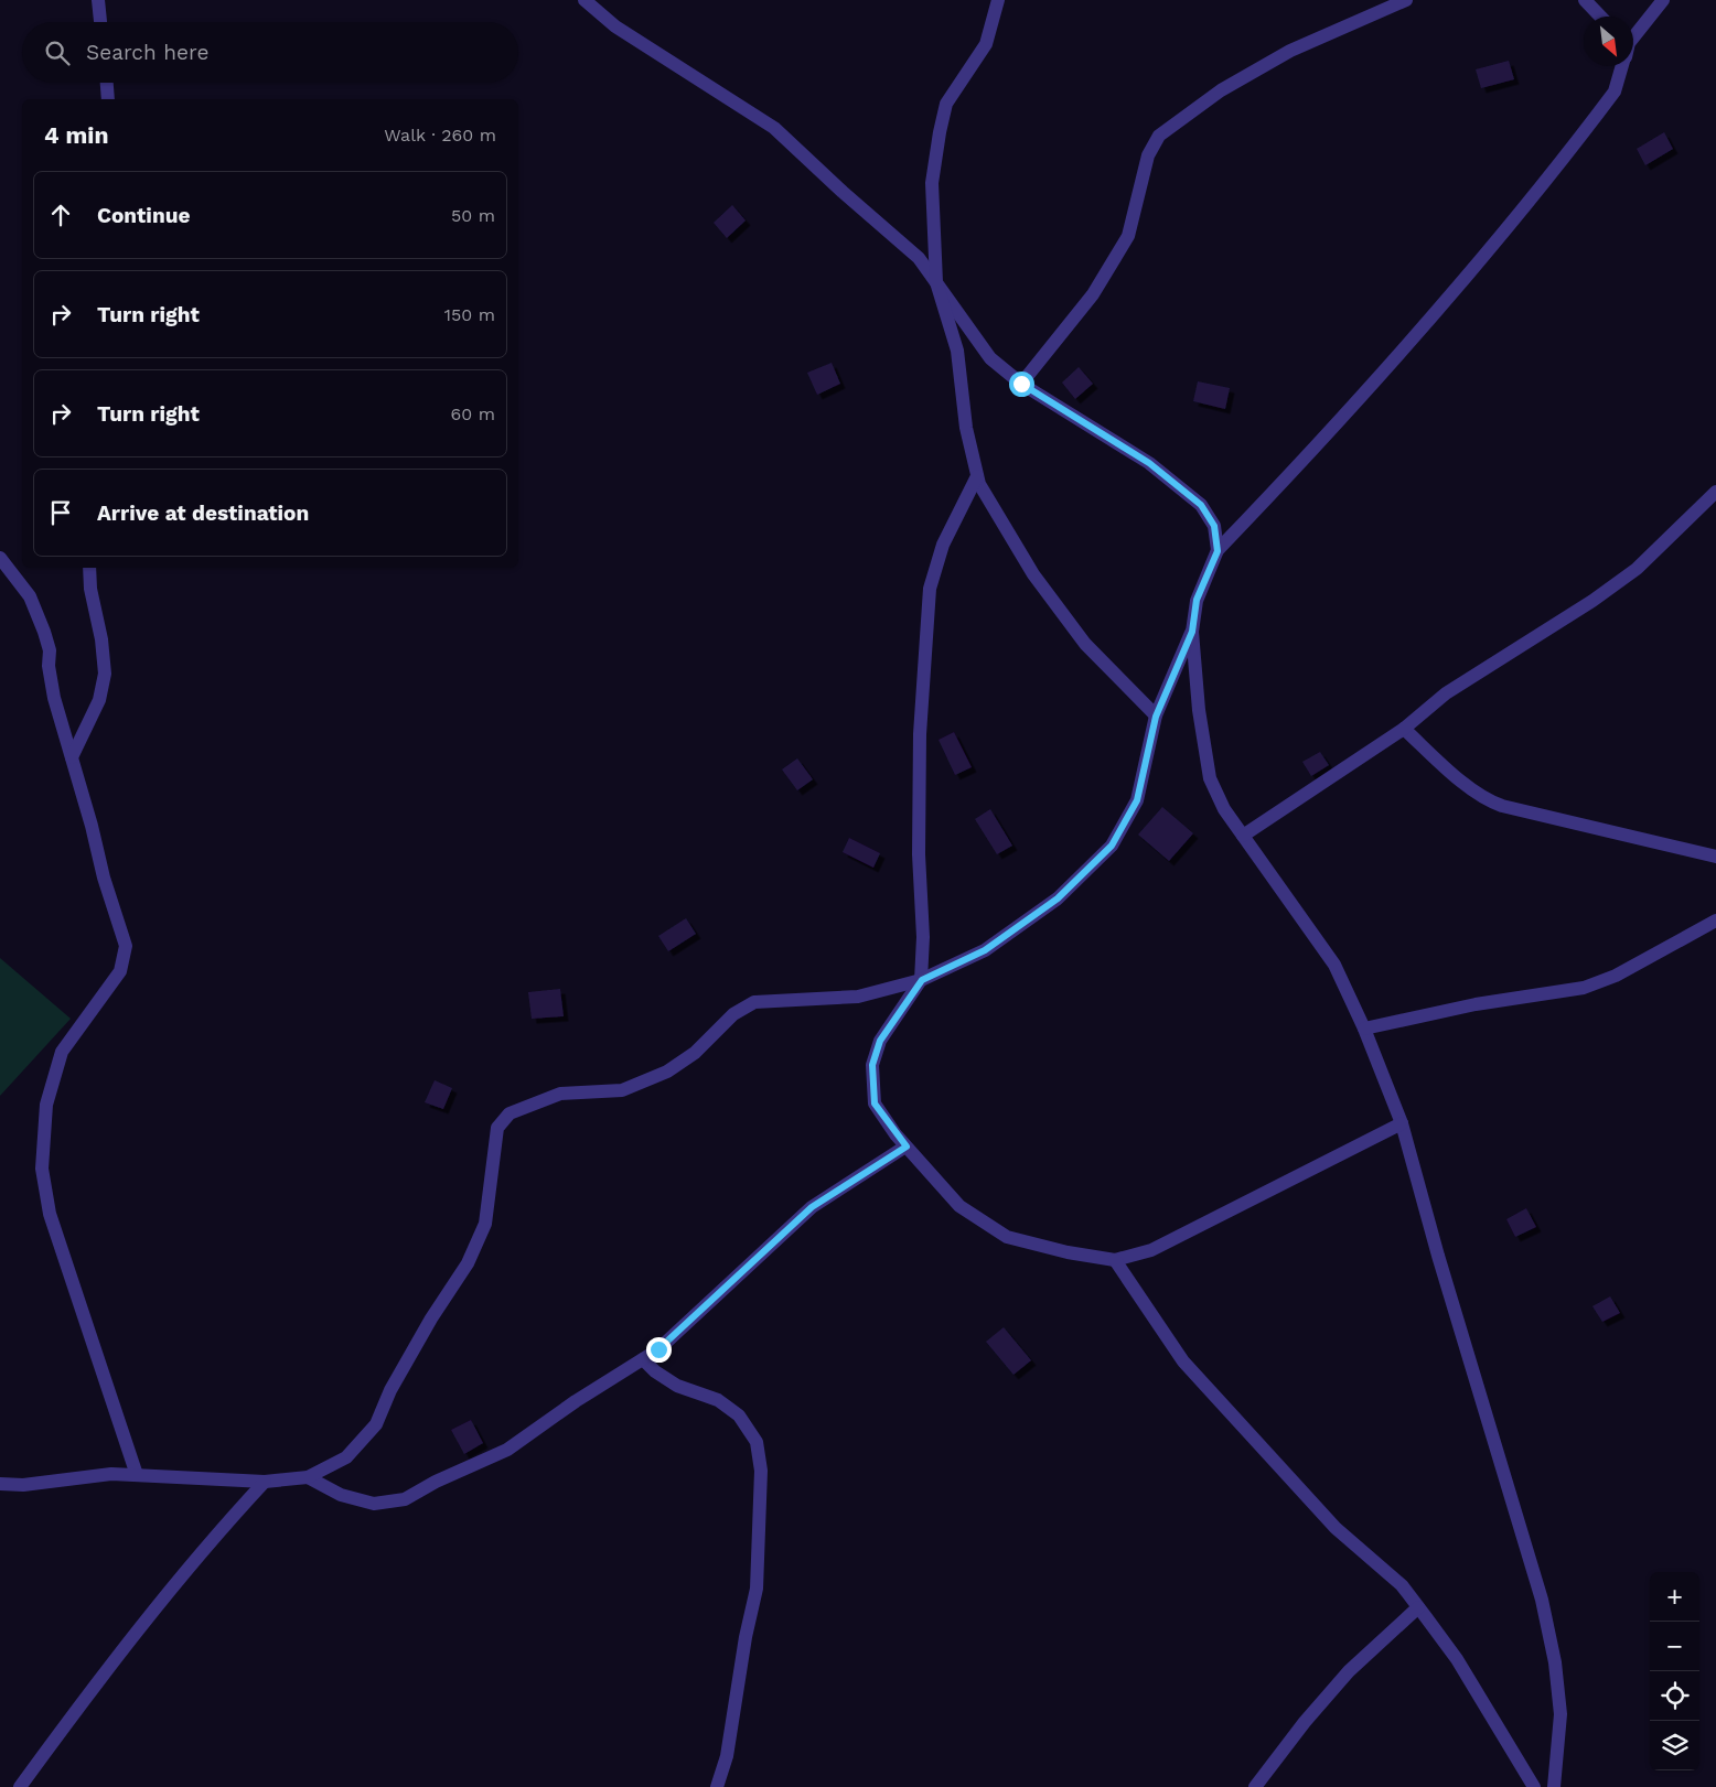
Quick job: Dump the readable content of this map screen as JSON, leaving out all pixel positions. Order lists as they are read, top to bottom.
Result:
{
  "north": "bottom right",
  "page": {
    "search": "Search here",
    "heading": ["4 min", "Walk · 260 m"],
    "list": [
      ["Continue", "50 m"],
      ["Turn right", "150 m"],
      ["Turn right", "60 m"],
      "Arrive at destination"
    ],
    "map_buttons": ["+", "−"]
  }
}
